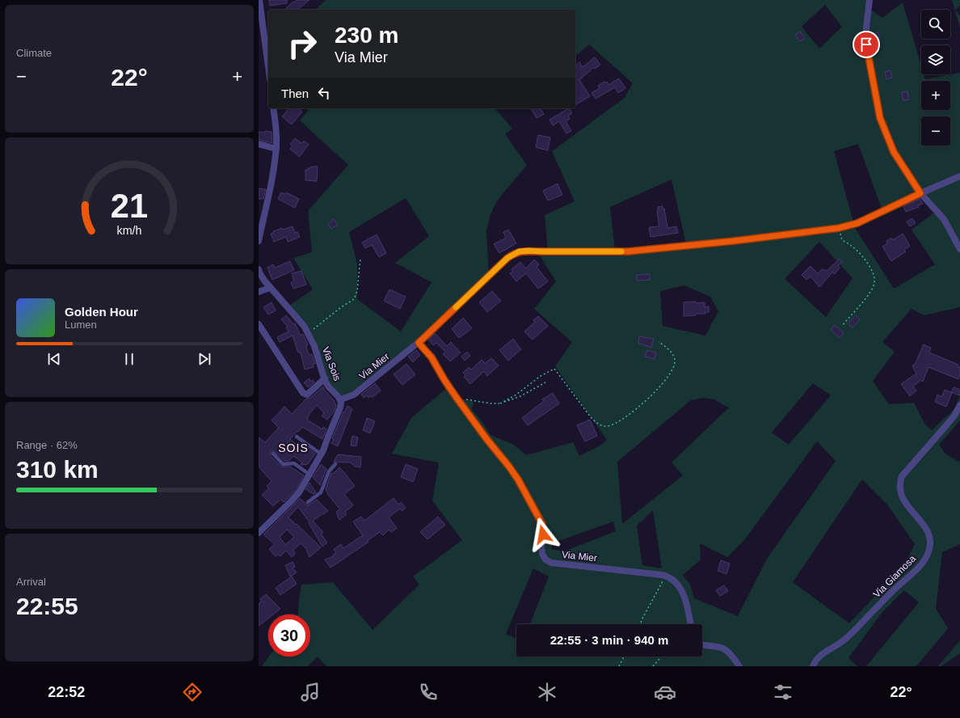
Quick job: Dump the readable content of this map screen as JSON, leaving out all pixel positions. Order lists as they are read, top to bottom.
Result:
{
  "streets": {
    "street": ["Via Sois", "Via Mier", "Via Giamosa"]
  },
  "crossings": [
    ["Via Sois", "Via Mier"]
  ],
  "districts": ["SOIS"],
  "page": {
    "tile": [
      "Climate",
      ["Range · 62%", "310 km"],
      ["Arrival", "22:55"]
    ],
    "map_buttons": ["+", "−"],
    "turn": ["230 m", "Via Mier"],
    "heat": ["−", "22°", "+"],
    "then": "Then",
    "song": ["Golden Hour", "Lumen"],
    "limit": "30",
    "trip": "22:55 · 3 min · 940 m",
    "tabs": ["22:52", "22°"],
    "gauge": ["21", "km/h"]
  }
}
